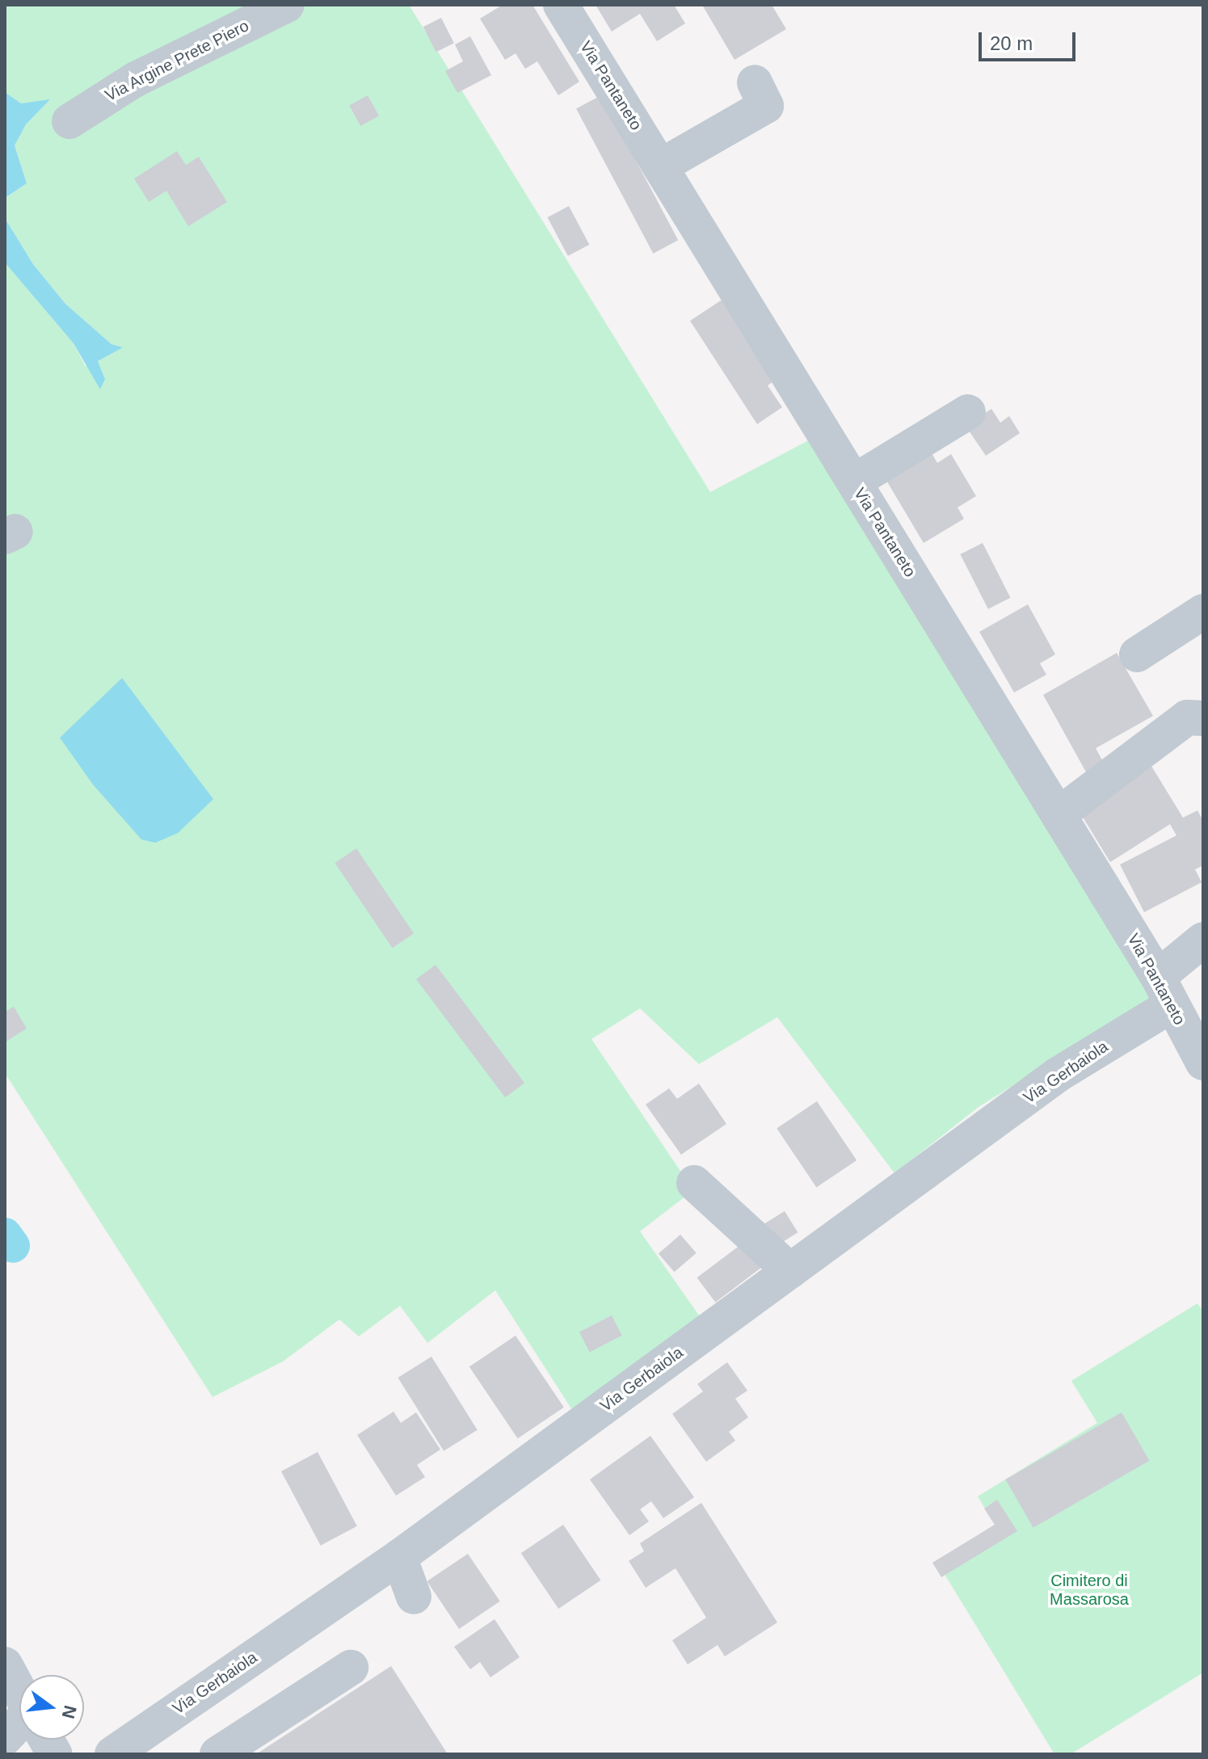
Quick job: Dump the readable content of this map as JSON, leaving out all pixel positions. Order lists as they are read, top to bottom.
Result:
{
  "streets": {
    "street": ["Via Argine Prete Piero", "Via Pantaneto", "Via Gerbaiola"]
  },
  "crossings": [
    ["Via Pantaneto", "Via Gerbaiola"]
  ],
  "parks": ["Cimitero di Massarosa"],
  "scale_bar": "20 m",
  "north": "right"
}
